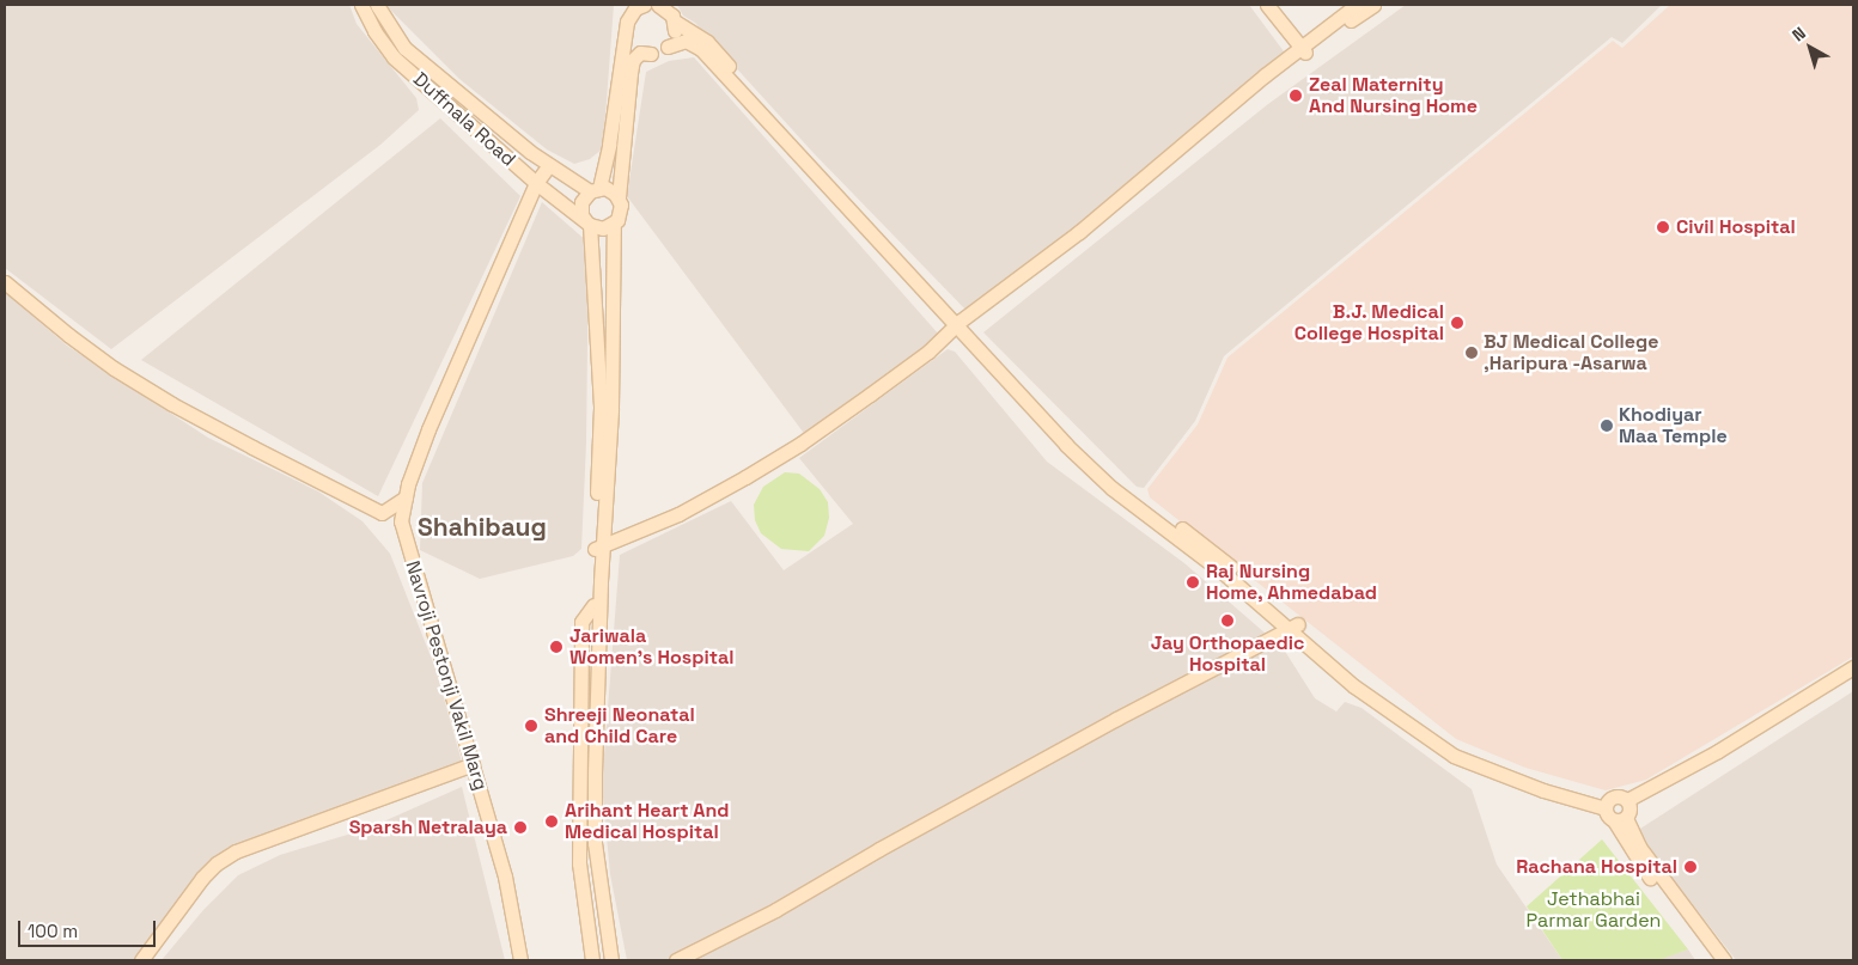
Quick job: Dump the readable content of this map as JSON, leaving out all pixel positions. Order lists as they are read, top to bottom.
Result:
{
  "streets": {
    "main road": ["Duffnala Road", "Navroji Pestonji Vakil Marg"]
  },
  "crossings": [
    ["Duffnala Road", "Navroji Pestonji Vakil Marg"]
  ],
  "districts": ["Shahibaug"],
  "parks": ["Jethabhai Parmar Garden"],
  "places": [
    "Zeal Maternity And Nursing Home",
    "Civil Hospital",
    "B.J. Medical College Hospital",
    "BJ Medical College ,Haripura -Asarwa",
    "Khodiyar Maa Temple",
    "Raj Nursing Home, Ahmedabad",
    "Jay Orthopaedic Hospital",
    "Jariwala Women's Hospital",
    "Shreeji Neonatal and Child Care",
    "Arihant Heart And Medical Hospital",
    "Sparsh Netralaya",
    "Rachana Hospital"
  ],
  "scale_bar": "100 m",
  "north": "top left"
}
